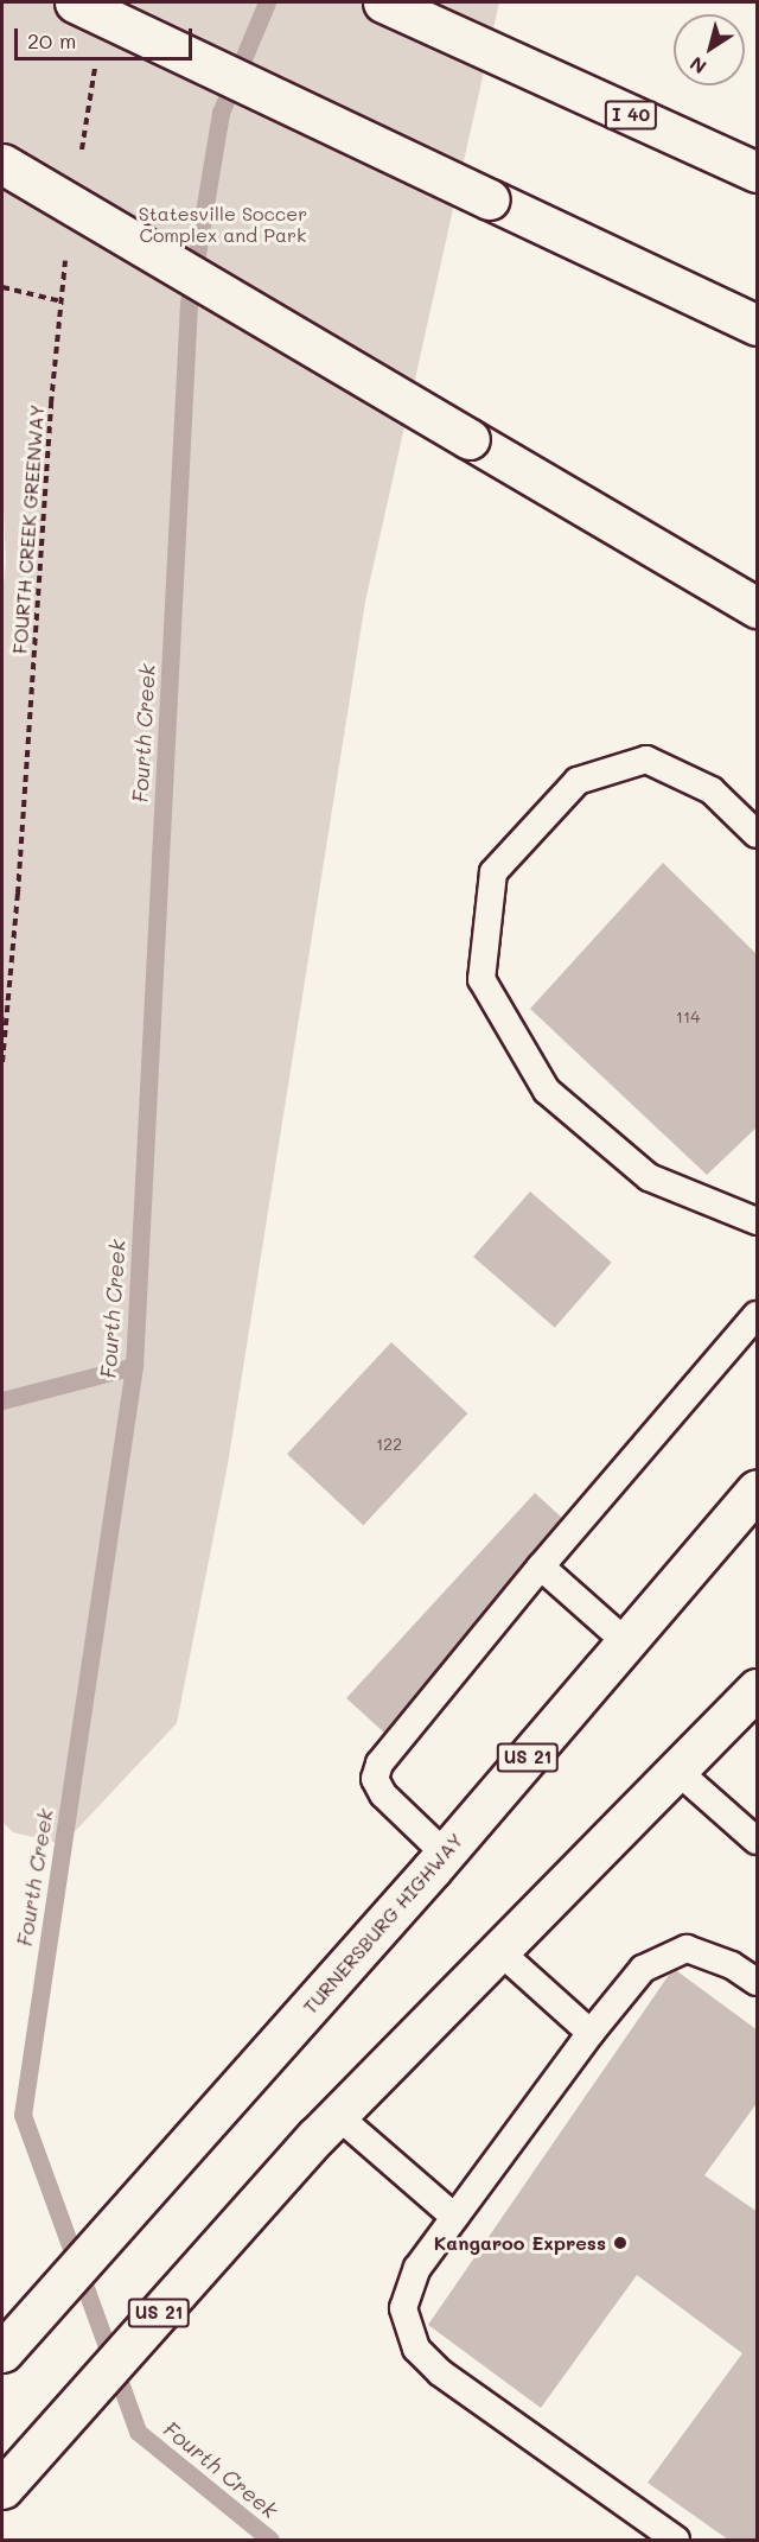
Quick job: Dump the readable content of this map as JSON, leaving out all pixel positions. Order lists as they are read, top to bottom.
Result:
{
  "streets": {
    "main road": ["I 40", "US 21", "TURNERSBURG HIGHWAY"],
    "path": ["FOURTH CREEK GREENWAY"]
  },
  "water": ["Fourth Creek"],
  "parks": ["Statesville Soccer Complex and Park"],
  "places": ["Kangaroo Express"],
  "house_numbers": ["114", "122"],
  "scale_bar": "20 m",
  "north": "bottom left"
}
